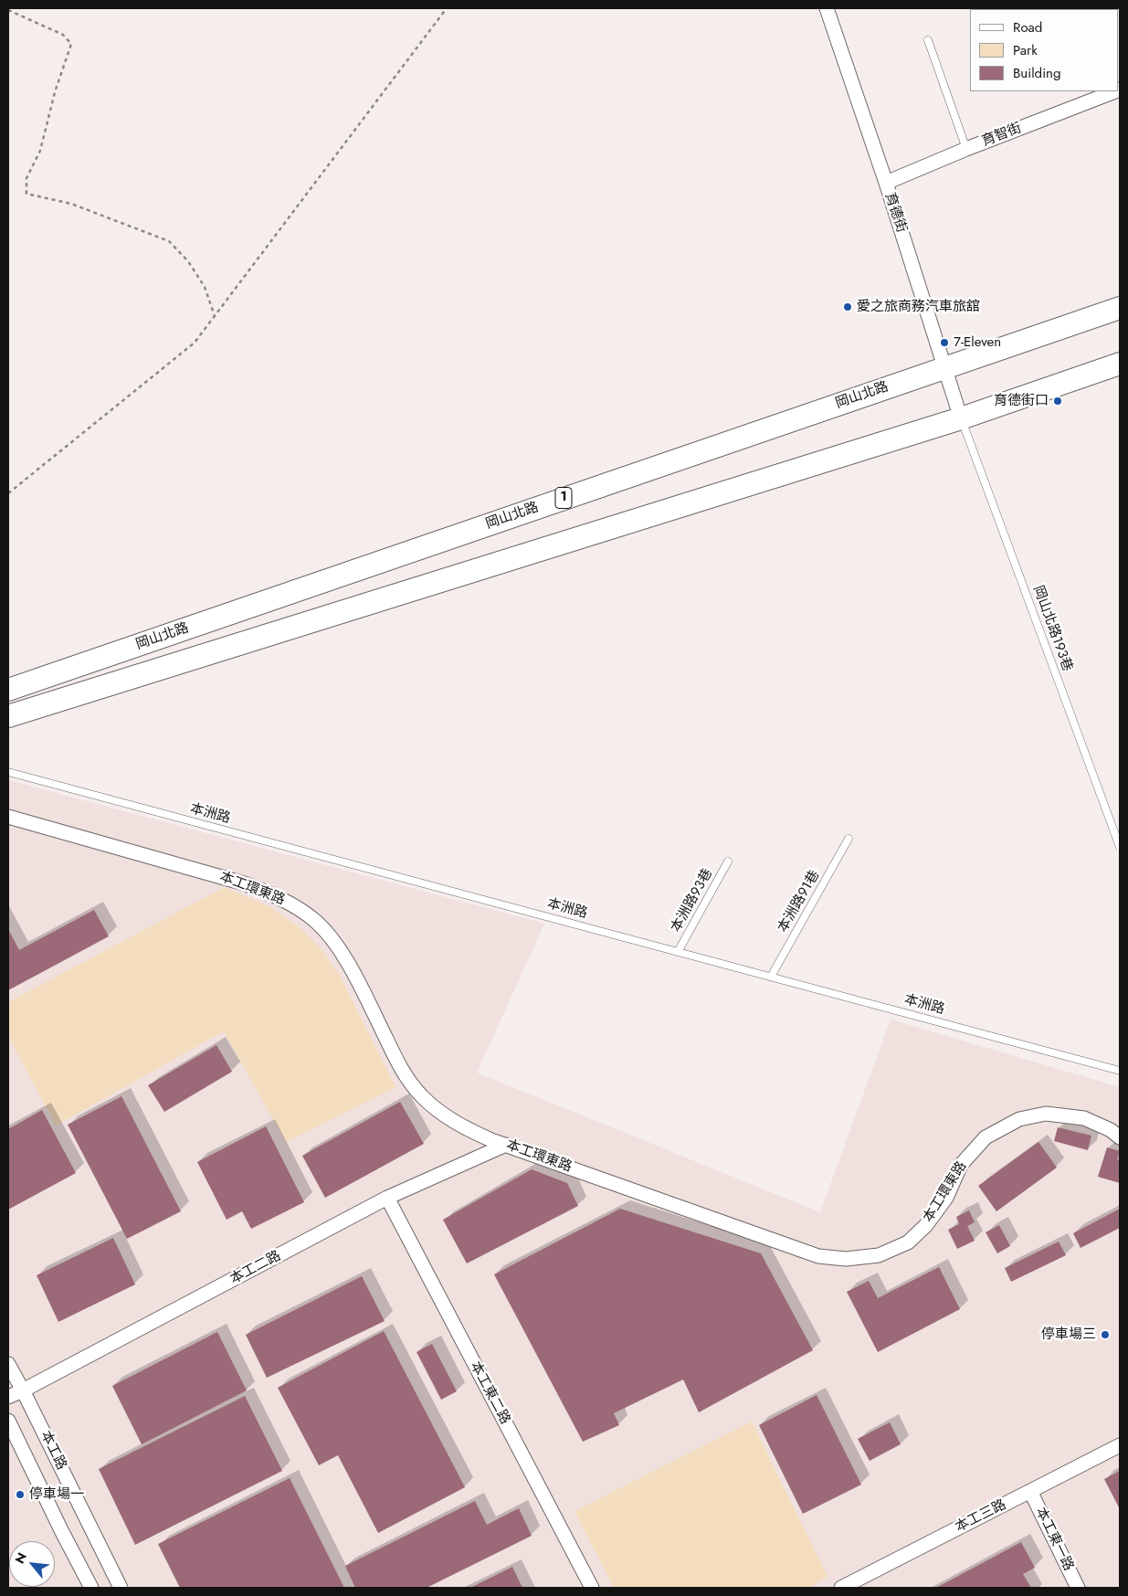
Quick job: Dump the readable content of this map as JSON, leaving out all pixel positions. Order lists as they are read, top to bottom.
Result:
{
  "streets": {
    "main road": ["岡山北路", "1"],
    "street": [
      "育智街",
      "育德街",
      "本工環東路",
      "本工二路",
      "本工東二路",
      "本工路",
      "本工三路",
      "本工東一路"
    ],
    "lane": [
      "岡山北路193巷",
      "本洲路",
      "本洲路93巷",
      "本洲路91巷"
    ]
  },
  "crossings": [
    ["育智街", "育德街"],
    ["育德街", "岡山北路"],
    ["育德街", "岡山北路193巷"],
    ["本洲路", "本洲路93巷"],
    ["本洲路", "本洲路91巷"],
    ["本工環東路", "本工二路"],
    ["本工二路", "本工東二路"],
    ["本工二路", "本工路"],
    ["本工三路", "本工東一路"]
  ],
  "places": [
    "愛之旅商務汽車旅舘",
    "7-Eleven",
    "育德街口",
    "停車場三",
    "停車場一"
  ],
  "legend": ["Road", "Park", "Building"],
  "north": "top left"
}
